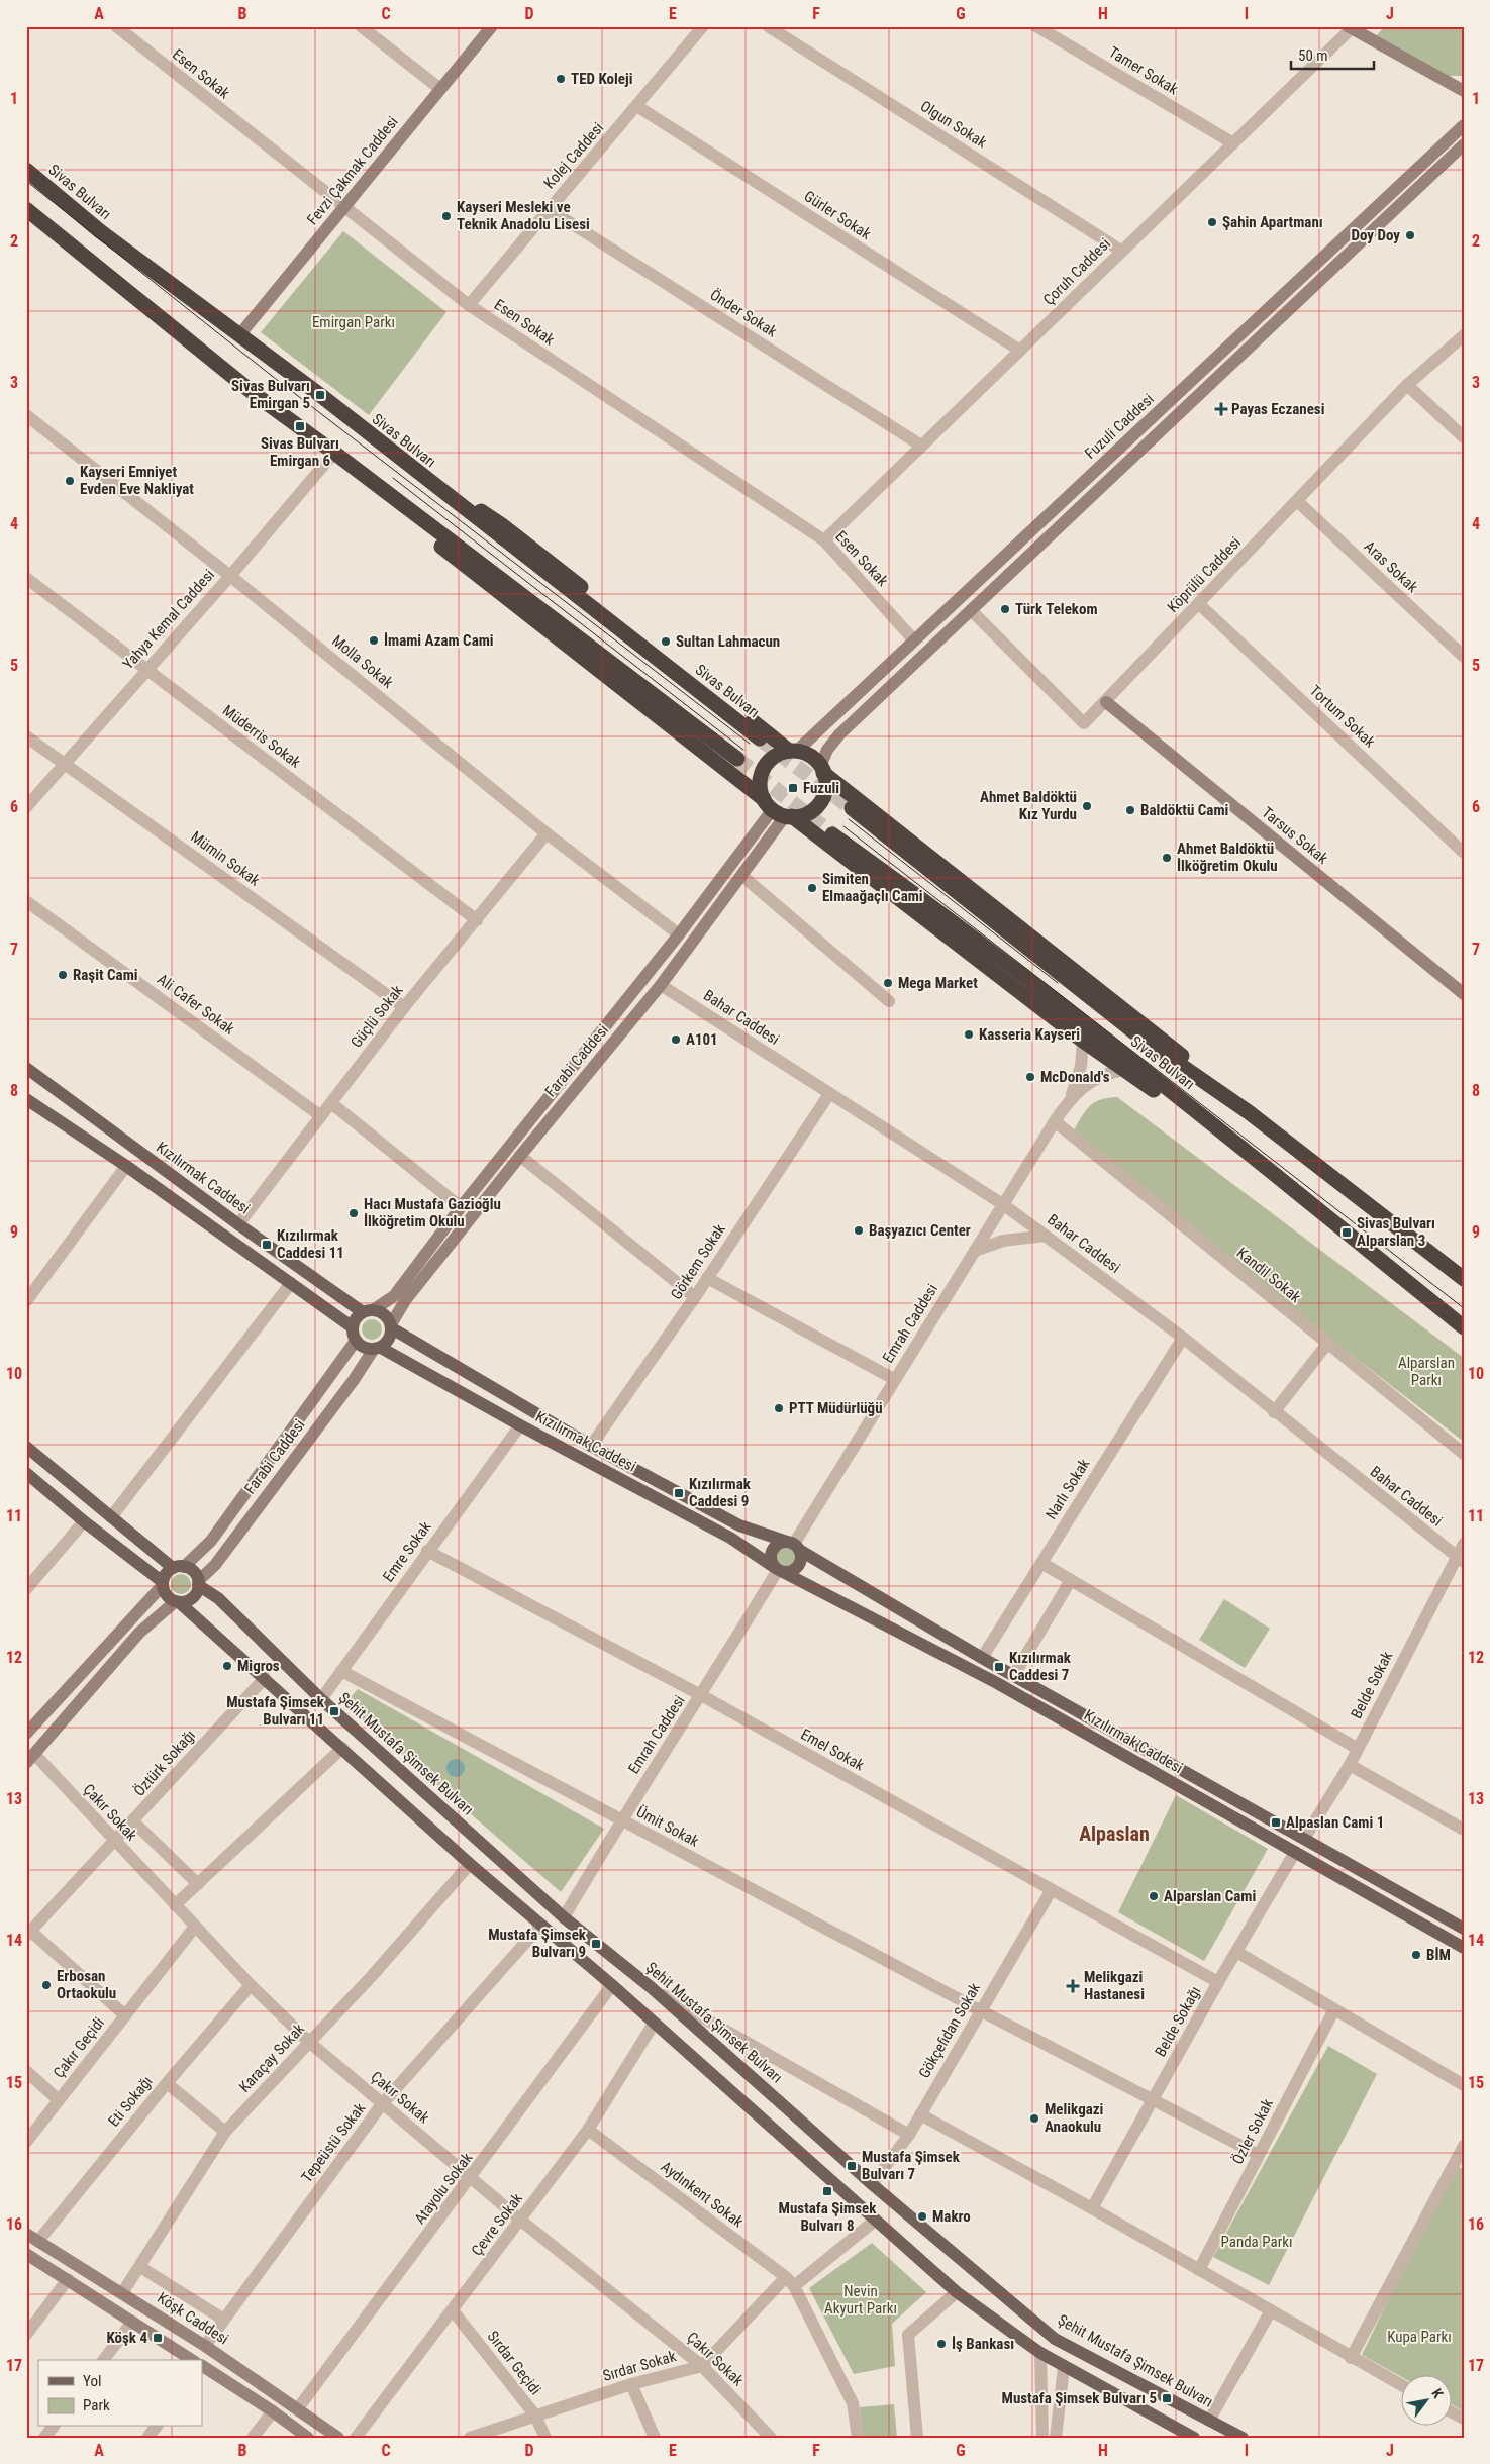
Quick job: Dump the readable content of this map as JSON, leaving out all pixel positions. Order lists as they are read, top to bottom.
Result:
{
  "streets": {
    "highway": ["Sivas Bulvarı"],
    "main road": ["Kızılırmak Caddesi", "Şehit Mustafa Şimsek Bulvarı"],
    "street": [
      "Tamer Sokak",
      "Esen Sokak",
      "Olgun Sokak",
      "Kolej Caddesi",
      "Fevzi Çakmak Caddesi",
      "Gürler Sokak",
      "Çoruh Caddesi",
      "Önder Sokak",
      "Fuzuli Caddesi",
      "Aras Sokak",
      "Köprülü Caddesi",
      "Yahya Kemal Caddesi",
      "Molla Sokak",
      "Tortum Sokak",
      "Müderris Sokak",
      "Tarsus Sokak",
      "Mümin Sokak",
      "Ali Cafer Sokak",
      "Güçlü Sokak",
      "Bahar Caddesi",
      "Farabi Caddesi",
      "Görkem Sokak",
      "Kandil Sokak",
      "Emrah Caddesi",
      "Narlı Sokak",
      "Emre Sokak",
      "Belde Sokak",
      "Emel Sokak",
      "Öztürk Sokağı",
      "Çakır Sokak",
      "Ümit Sokak",
      "Belde Sokağı",
      "Gökçefidan Sokak",
      "Çakır Geçidi",
      "Karaçay Sokak",
      "Eti Sokağı",
      "Özler Sokak",
      "Tepeüstü Sokak",
      "Atayolu Sokak",
      "Aydınkent Sokak",
      "Çevre Sokak",
      "Köşk Caddesi",
      "Sırdar Geçidi",
      "Sırdar Sokak"
    ]
  },
  "crossings": [
    ["Tamer Sokak", "Çoruh Caddesi"],
    ["Esen Sokak", "Kolej Caddesi"],
    ["Esen Sokak", "Fevzi Çakmak Caddesi"],
    ["Esen Sokak", "Çoruh Caddesi"],
    ["Esen Sokak", "Fuzuli Caddesi"],
    ["Olgun Sokak", "Çoruh Caddesi"],
    ["Kolej Caddesi", "Gürler Sokak"],
    ["Kolej Caddesi", "Önder Sokak"],
    ["Fevzi Çakmak Caddesi", "Sivas Bulvarı"],
    ["Gürler Sokak", "Çoruh Caddesi"],
    ["Çoruh Caddesi", "Önder Sokak"],
    ["Fuzuli Caddesi", "Köprülü Caddesi"],
    ["Fuzuli Caddesi", "Farabi Caddesi"],
    ["Aras Sokak", "Köprülü Caddesi"],
    ["Köprülü Caddesi", "Tortum Sokak"],
    ["Köprülü Caddesi", "Tarsus Sokak"],
    ["Yahya Kemal Caddesi", "Molla Sokak"],
    ["Yahya Kemal Caddesi", "Müderris Sokak"],
    ["Yahya Kemal Caddesi", "Mümin Sokak"],
    ["Molla Sokak", "Güçlü Sokak"],
    ["Molla Sokak", "Farabi Caddesi"],
    ["Müderris Sokak", "Güçlü Sokak"],
    ["Mümin Sokak", "Güçlü Sokak"],
    ["Ali Cafer Sokak", "Güçlü Sokak"],
    ["Güçlü Sokak", "Kızılırmak Caddesi"],
    ["Bahar Caddesi", "Farabi Caddesi"],
    ["Bahar Caddesi", "Görkem Sokak"],
    ["Bahar Caddesi", "Emrah Caddesi"],
    ["Bahar Caddesi", "Narlı Sokak"],
    ["Bahar Caddesi", "Belde Sokak"],
    ["Farabi Caddesi", "Kızılırmak Caddesi"],
    ["Farabi Caddesi", "Şehit Mustafa Şimsek Bulvarı"],
    ["Kızılırmak Caddesi", "Görkem Sokak"],
    ["Kızılırmak Caddesi", "Emrah Caddesi"],
    ["Kızılırmak Caddesi", "Narlı Sokak"],
    ["Kızılırmak Caddesi", "Emre Sokak"],
    ["Kızılırmak Caddesi", "Belde Sokak"],
    ["Kızılırmak Caddesi", "Belde Sokağı"],
    ["Kandil Sokak", "Emrah Caddesi"],
    ["Emrah Caddesi", "Emel Sokak"],
    ["Emrah Caddesi", "Şehit Mustafa Şimsek Bulvarı"],
    ["Emrah Caddesi", "Ümit Sokak"],
    ["Emre Sokak", "Emel Sokak"],
    ["Emre Sokak", "Şehit Mustafa Şimsek Bulvarı"],
    ["Emre Sokak", "Ümit Sokak"],
    ["Emel Sokak", "Belde Sokağı"],
    ["Emel Sokak", "Gökçefidan Sokak"],
    ["Şehit Mustafa Şimsek Bulvarı", "Gökçefidan Sokak"],
    ["Öztürk Sokağı", "Çakır Sokak"],
    ["Çakır Sokak", "Çakır Geçidi"],
    ["Çakır Sokak", "Karaçay Sokak"],
    ["Çakır Sokak", "Eti Sokağı"],
    ["Çakır Sokak", "Tepeüstü Sokak"],
    ["Çakır Sokak", "Atayolu Sokak"],
    ["Çakır Sokak", "Çevre Sokak"],
    ["Çakır Sokak", "Sırdar Sokak"],
    ["Ümit Sokak", "Belde Sokağı"],
    ["Ümit Sokak", "Gökçefidan Sokak"],
    ["Ümit Sokak", "Özler Sokak"],
    ["Karaçay Sokak", "Köşk Caddesi"],
    ["Eti Sokağı", "Köşk Caddesi"],
    ["Tepeüstü Sokak", "Köşk Caddesi"],
    ["Atayolu Sokak", "Köşk Caddesi"],
    ["Aydınkent Sokak", "Çevre Sokak"],
    ["Çevre Sokak", "Sırdar Geçidi"],
    ["Sırdar Geçidi", "Sırdar Sokak"]
  ],
  "districts": ["Alpaslan"],
  "parks": [
    "Emirgan Parkı",
    "Alparslan Parkı",
    "Panda Parkı",
    "Nevin Akyurt Parkı",
    "Kupa Parkı"
  ],
  "places": {
    "other": [
      "TED Koleji",
      "Kayseri Mesleki ve Teknik Anadolu Lisesi",
      "Şahin Apartmanı",
      "Doy Doy",
      "Kayseri Emniyet Evden Eve Nakliyat",
      "Türk Telekom",
      "İmami Azam Cami",
      "Sultan Lahmacun",
      "Ahmet Baldöktü Kız Yurdu",
      "Baldöktü Cami",
      "Ahmet Baldöktü İlköğretim Okulu",
      "Simiten Elmaağaçlı Cami",
      "Raşit Cami",
      "Mega Market",
      "Kasseria Kayseri",
      "A101",
      "McDonald's",
      "Hacı Mustafa Gazioğlu İlköğretim Okulu",
      "Başyazıcı Center",
      "PTT Müdürlüğü",
      "Migros",
      "Alparslan Cami",
      "BİM",
      "Erbosan Ortaokulu",
      "Melikgazi Anaokulu",
      "Makro",
      "İş Bankası"
    ],
    "transit": [
      "Sivas Bulvarı Emirgan 5",
      "Sivas Bulvarı Emirgan 6",
      "Fuzuli",
      "Sivas Bulvarı Alparslan 3",
      "Kızılırmak Caddesi 11",
      "Kızılırmak Caddesi 9",
      "Kızılırmak Caddesi 7",
      "Mustafa Şimsek Bulvarı 11",
      "Alpaslan Cami 1",
      "Mustafa Şimsek Bulvarı 9",
      "Mustafa Şimsek Bulvarı 7",
      "Mustafa Şimsek Bulvarı 8",
      "Köşk 4",
      "Mustafa Şimsek Bulvarı 5"
    ],
    "health": ["Payas Eczanesi", "Melikgazi Hastanesi"]
  },
  "legend": ["Yol", "Park"],
  "scale_bar": "50 m",
  "north": "top right",
  "grid": {
    "columns": [
      "A",
      "B",
      "C",
      "D",
      "E",
      "F",
      "G",
      "H",
      "I",
      "J"
    ],
    "rows": [
      "1",
      "2",
      "3",
      "4",
      "5",
      "6",
      "7",
      "8",
      "9",
      "10",
      "11",
      "12",
      "13",
      "14",
      "15",
      "16",
      "17"
    ]
  }
}
